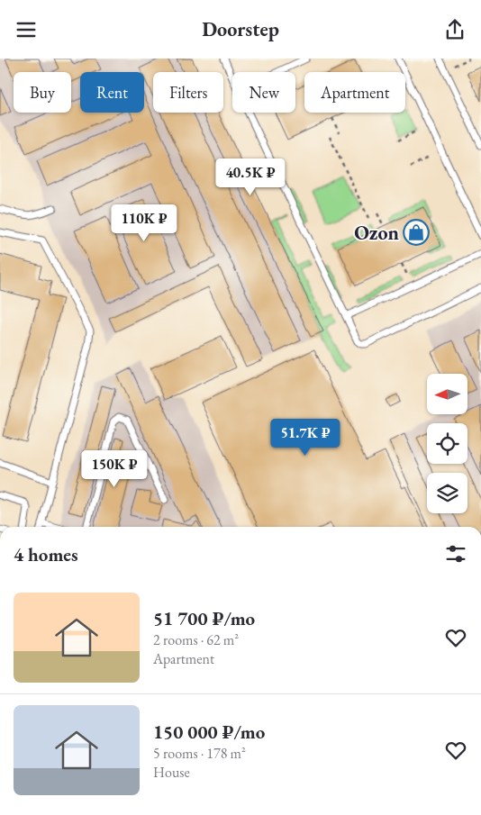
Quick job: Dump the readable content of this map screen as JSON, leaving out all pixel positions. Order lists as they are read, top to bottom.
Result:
{
  "places": {
    "shop": ["Ozon"]
  },
  "north": "left",
  "page": {
    "header": "Doorstep",
    "chip": [
      "Buy",
      "Rent",
      "Filters",
      "New",
      "Apartment"
    ],
    "price": [
      "40.5K ₽",
      "110K ₽",
      "51.7K ₽",
      "150K ₽"
    ],
    "heading": "4 homes",
    "list": [
      {
        "name": "51 700 ₽/mo",
        "note": "2 rooms · 62 m² · Apartment"
      },
      {
        "name": "150 000 ₽/mo",
        "note": "5 rooms · 178 m² · House"
      }
    ]
  }
}
